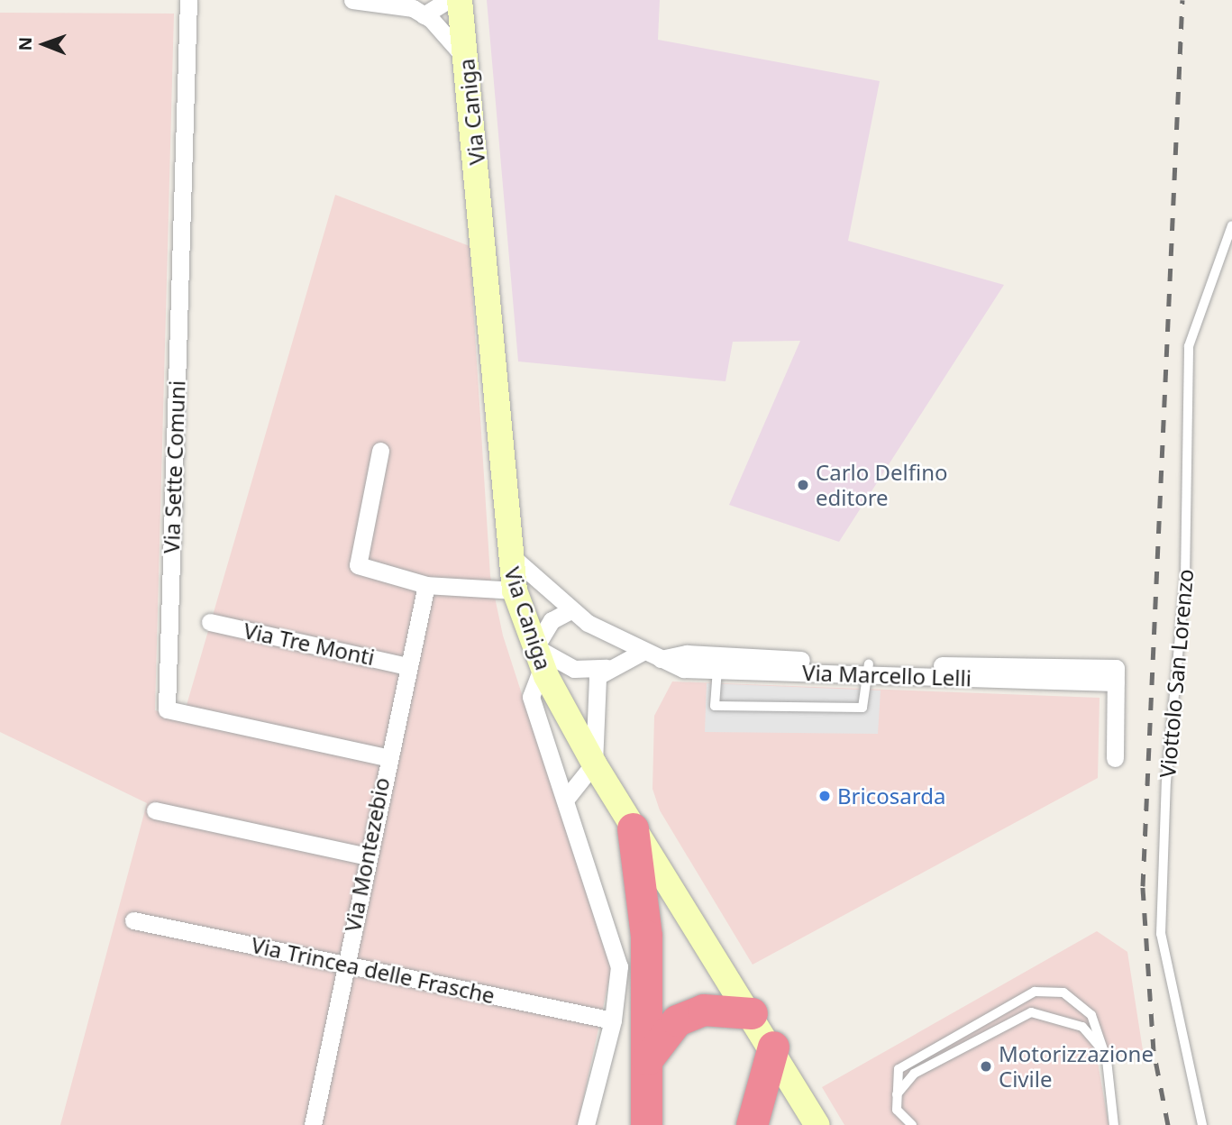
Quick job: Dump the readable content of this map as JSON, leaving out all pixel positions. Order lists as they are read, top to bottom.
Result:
{
  "streets": {
    "street": [
      "Via Caniga",
      "Via Sette Comuni",
      "Via Tre Monti",
      "Via Marcello Lelli",
      "Via Montezebio",
      "Via Trincea delle Frasche"
    ],
    "lane": ["Viottolo San Lorenzo"]
  },
  "crossings": [
    ["Via Caniga", "Via Marcello Lelli"],
    ["Via Sette Comuni", "Via Montezebio"],
    ["Via Tre Monti", "Via Montezebio"],
    ["Via Montezebio", "Via Trincea delle Frasche"]
  ],
  "places": ["Carlo Delfino editore", "Bricosarda", "Motorizzazione Civile"],
  "north": "left"
}
